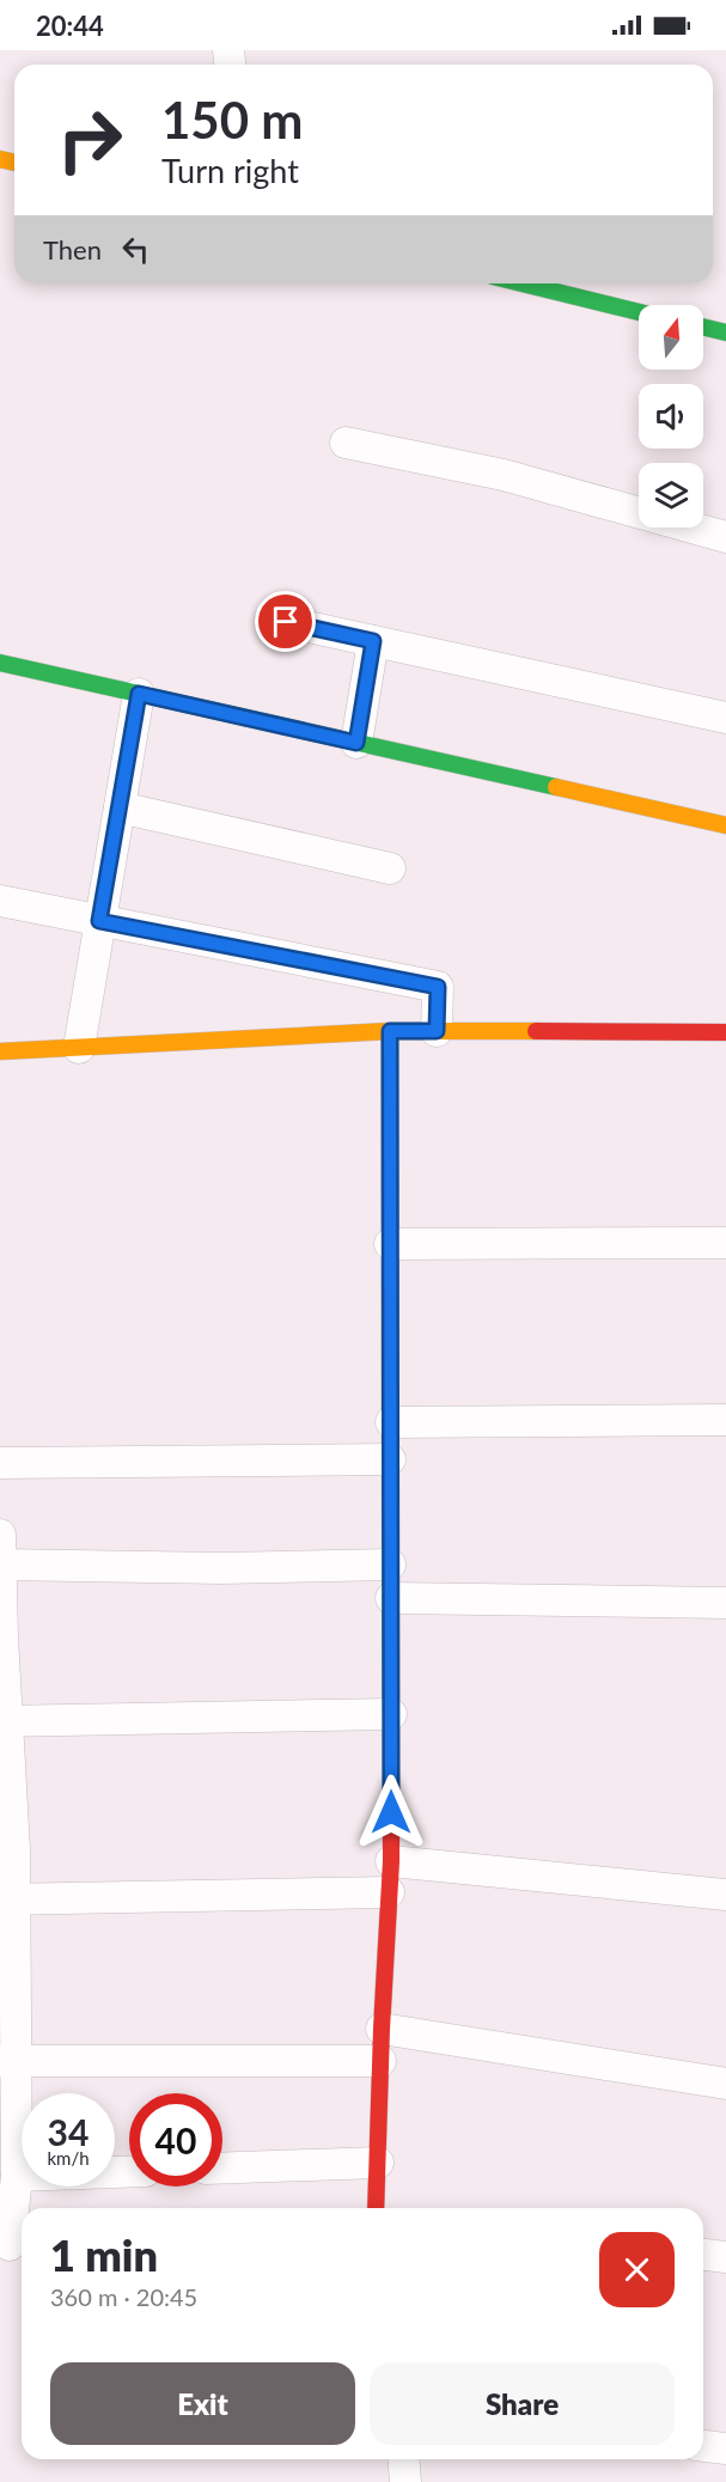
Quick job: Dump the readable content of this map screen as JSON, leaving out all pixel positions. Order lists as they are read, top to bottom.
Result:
{
  "north": "top",
  "page": {
    "status": "20:44",
    "turn": ["150 m", "Turn right"],
    "then": "Then",
    "speed": "34 km/h",
    "limit": "40",
    "heading": ["1 min", "360 m · 20:45"],
    "buttons": ["Exit", "Share"]
  }
}
